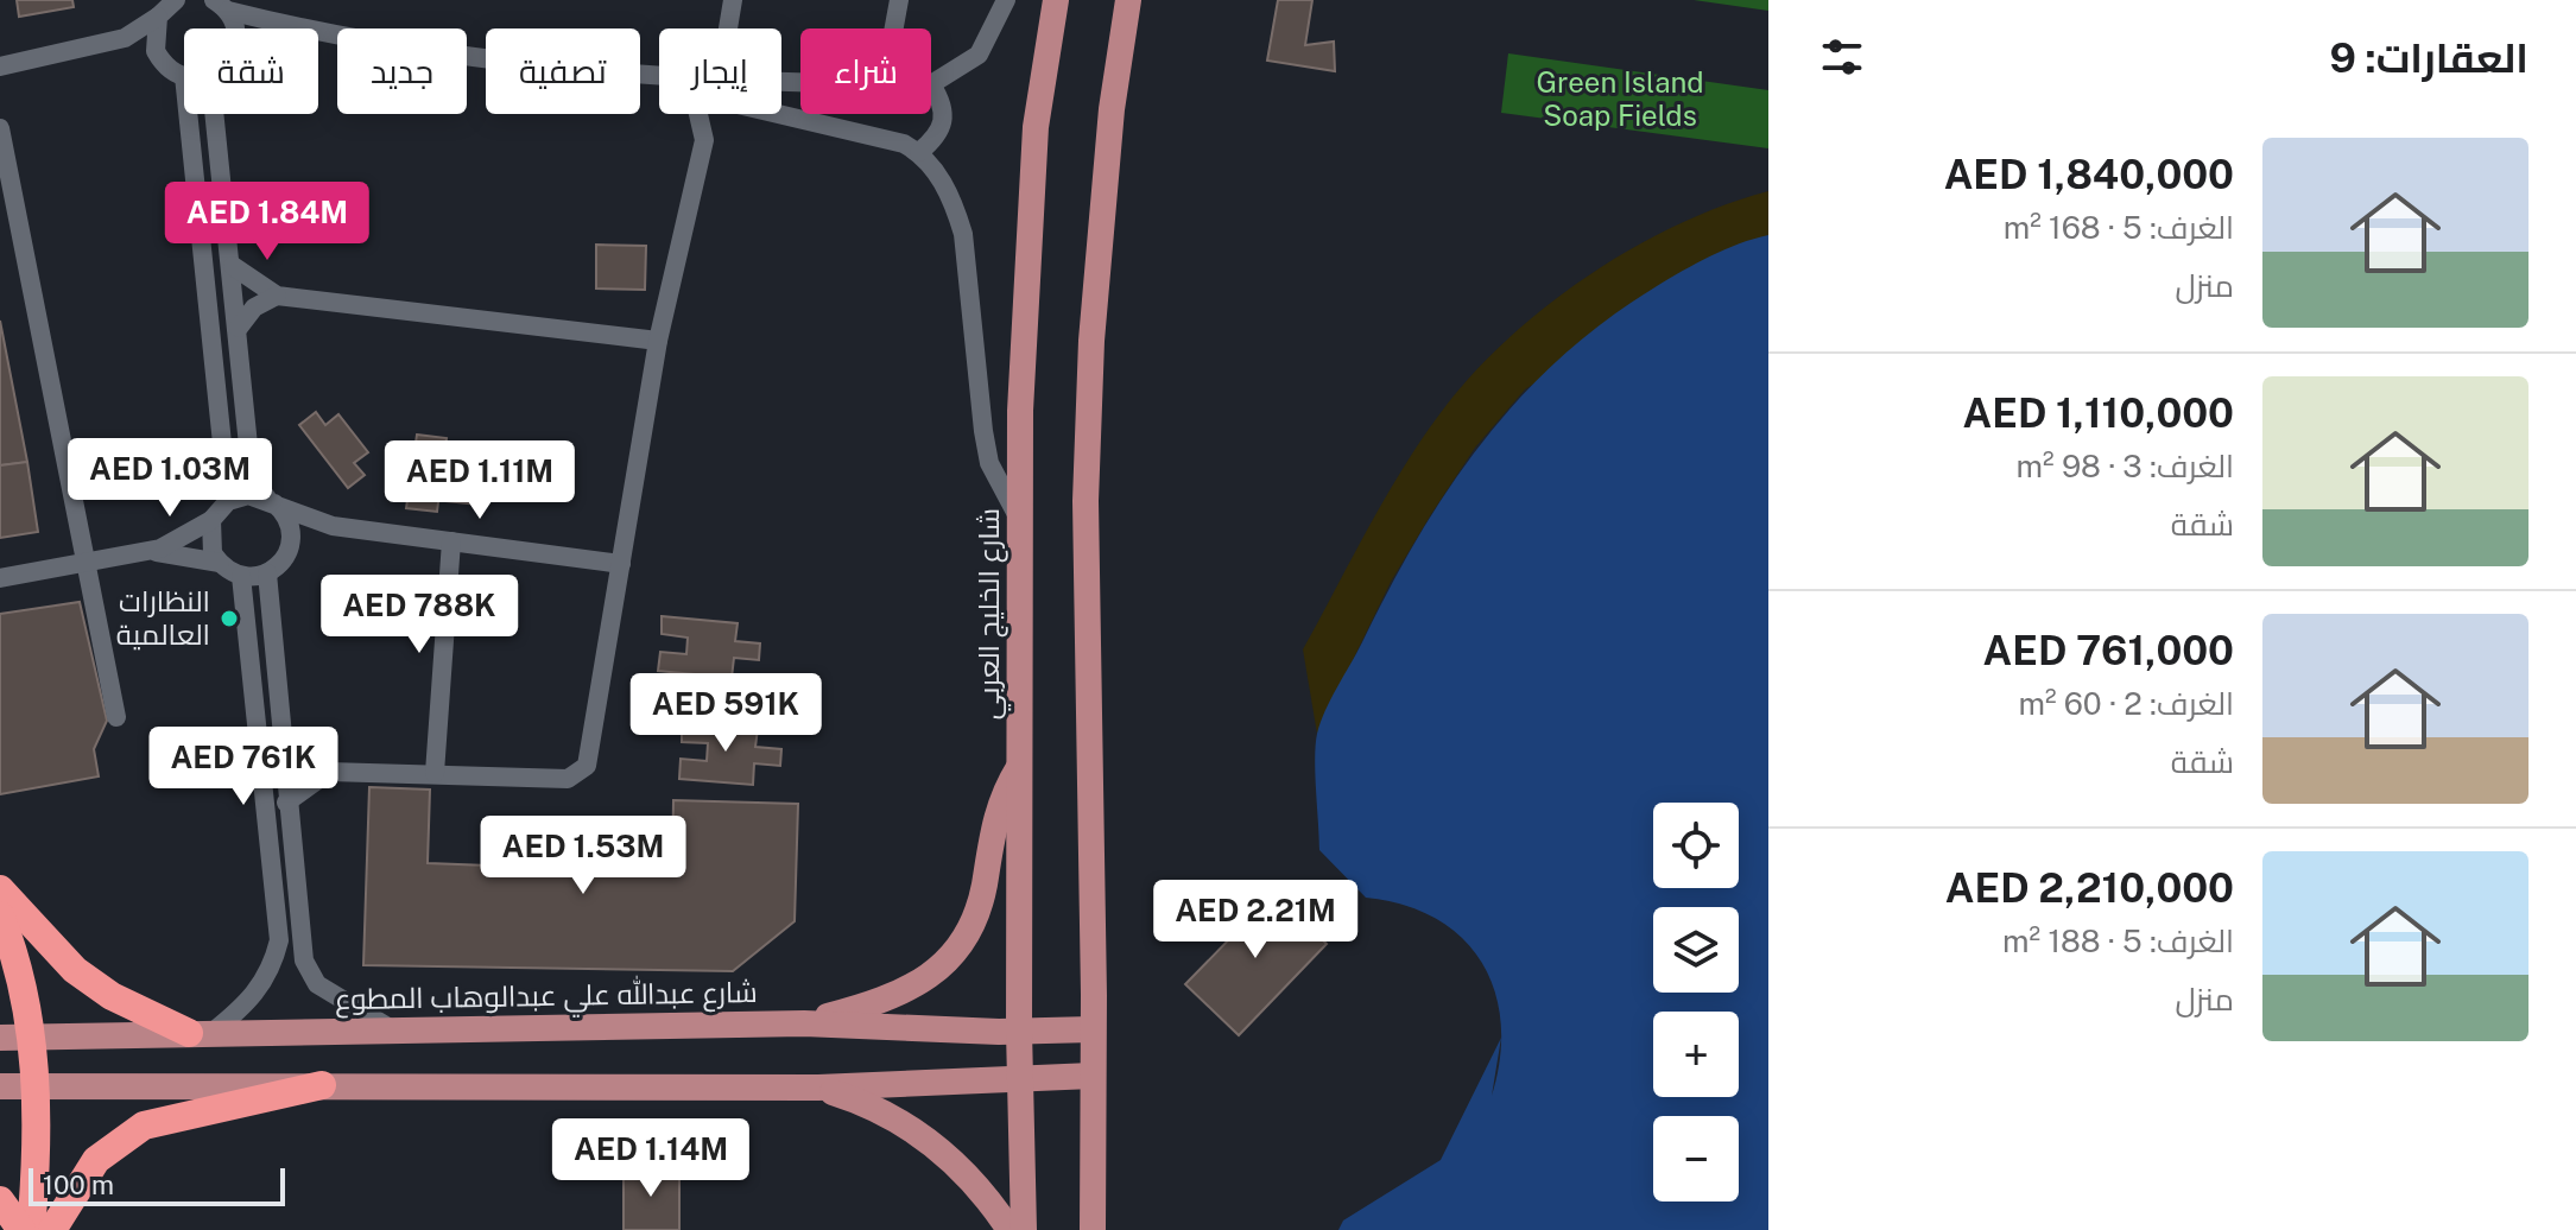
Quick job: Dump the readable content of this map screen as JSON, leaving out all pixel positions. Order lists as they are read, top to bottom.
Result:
{
  "streets": {
    "main road": ["شارع الخليج العربي", "شارع عبدالله علي عبدالوهاب المطوع"]
  },
  "crossings": [
    ["شارع الخليج العربي", "شارع عبدالله علي عبدالوهاب المطوع"]
  ],
  "parks": ["Green Island Soap Fields"],
  "places": ["النظارات العالمية"],
  "scale_bar": "100 m",
  "page": {
    "heading": "العقارات: 9",
    "chip": [
      "شراء",
      "إيجار",
      "تصفية",
      "جديد",
      "شقة"
    ],
    "list": [
      {
        "name": "AED 1,840,000",
        "note": "الغرف: 5 · 168 m² · منزل"
      },
      {
        "name": "AED 1,110,000",
        "note": "الغرف: 3 · 98 m² · شقة"
      },
      {
        "name": "AED 761,000",
        "note": "الغرف: 2 · 60 m² · شقة"
      },
      {
        "name": "AED 2,210,000",
        "note": "الغرف: 5 · 188 m² · منزل"
      }
    ],
    "price": [
      "AED 1.84M",
      "AED 1.03M",
      "AED 1.11M",
      "AED 788K",
      "AED 591K",
      "AED 761K",
      "AED 1.53M",
      "AED 2.21M",
      "AED 1.14M"
    ],
    "map_buttons": ["+", "−"],
    "scale": "100 m"
  }
}
